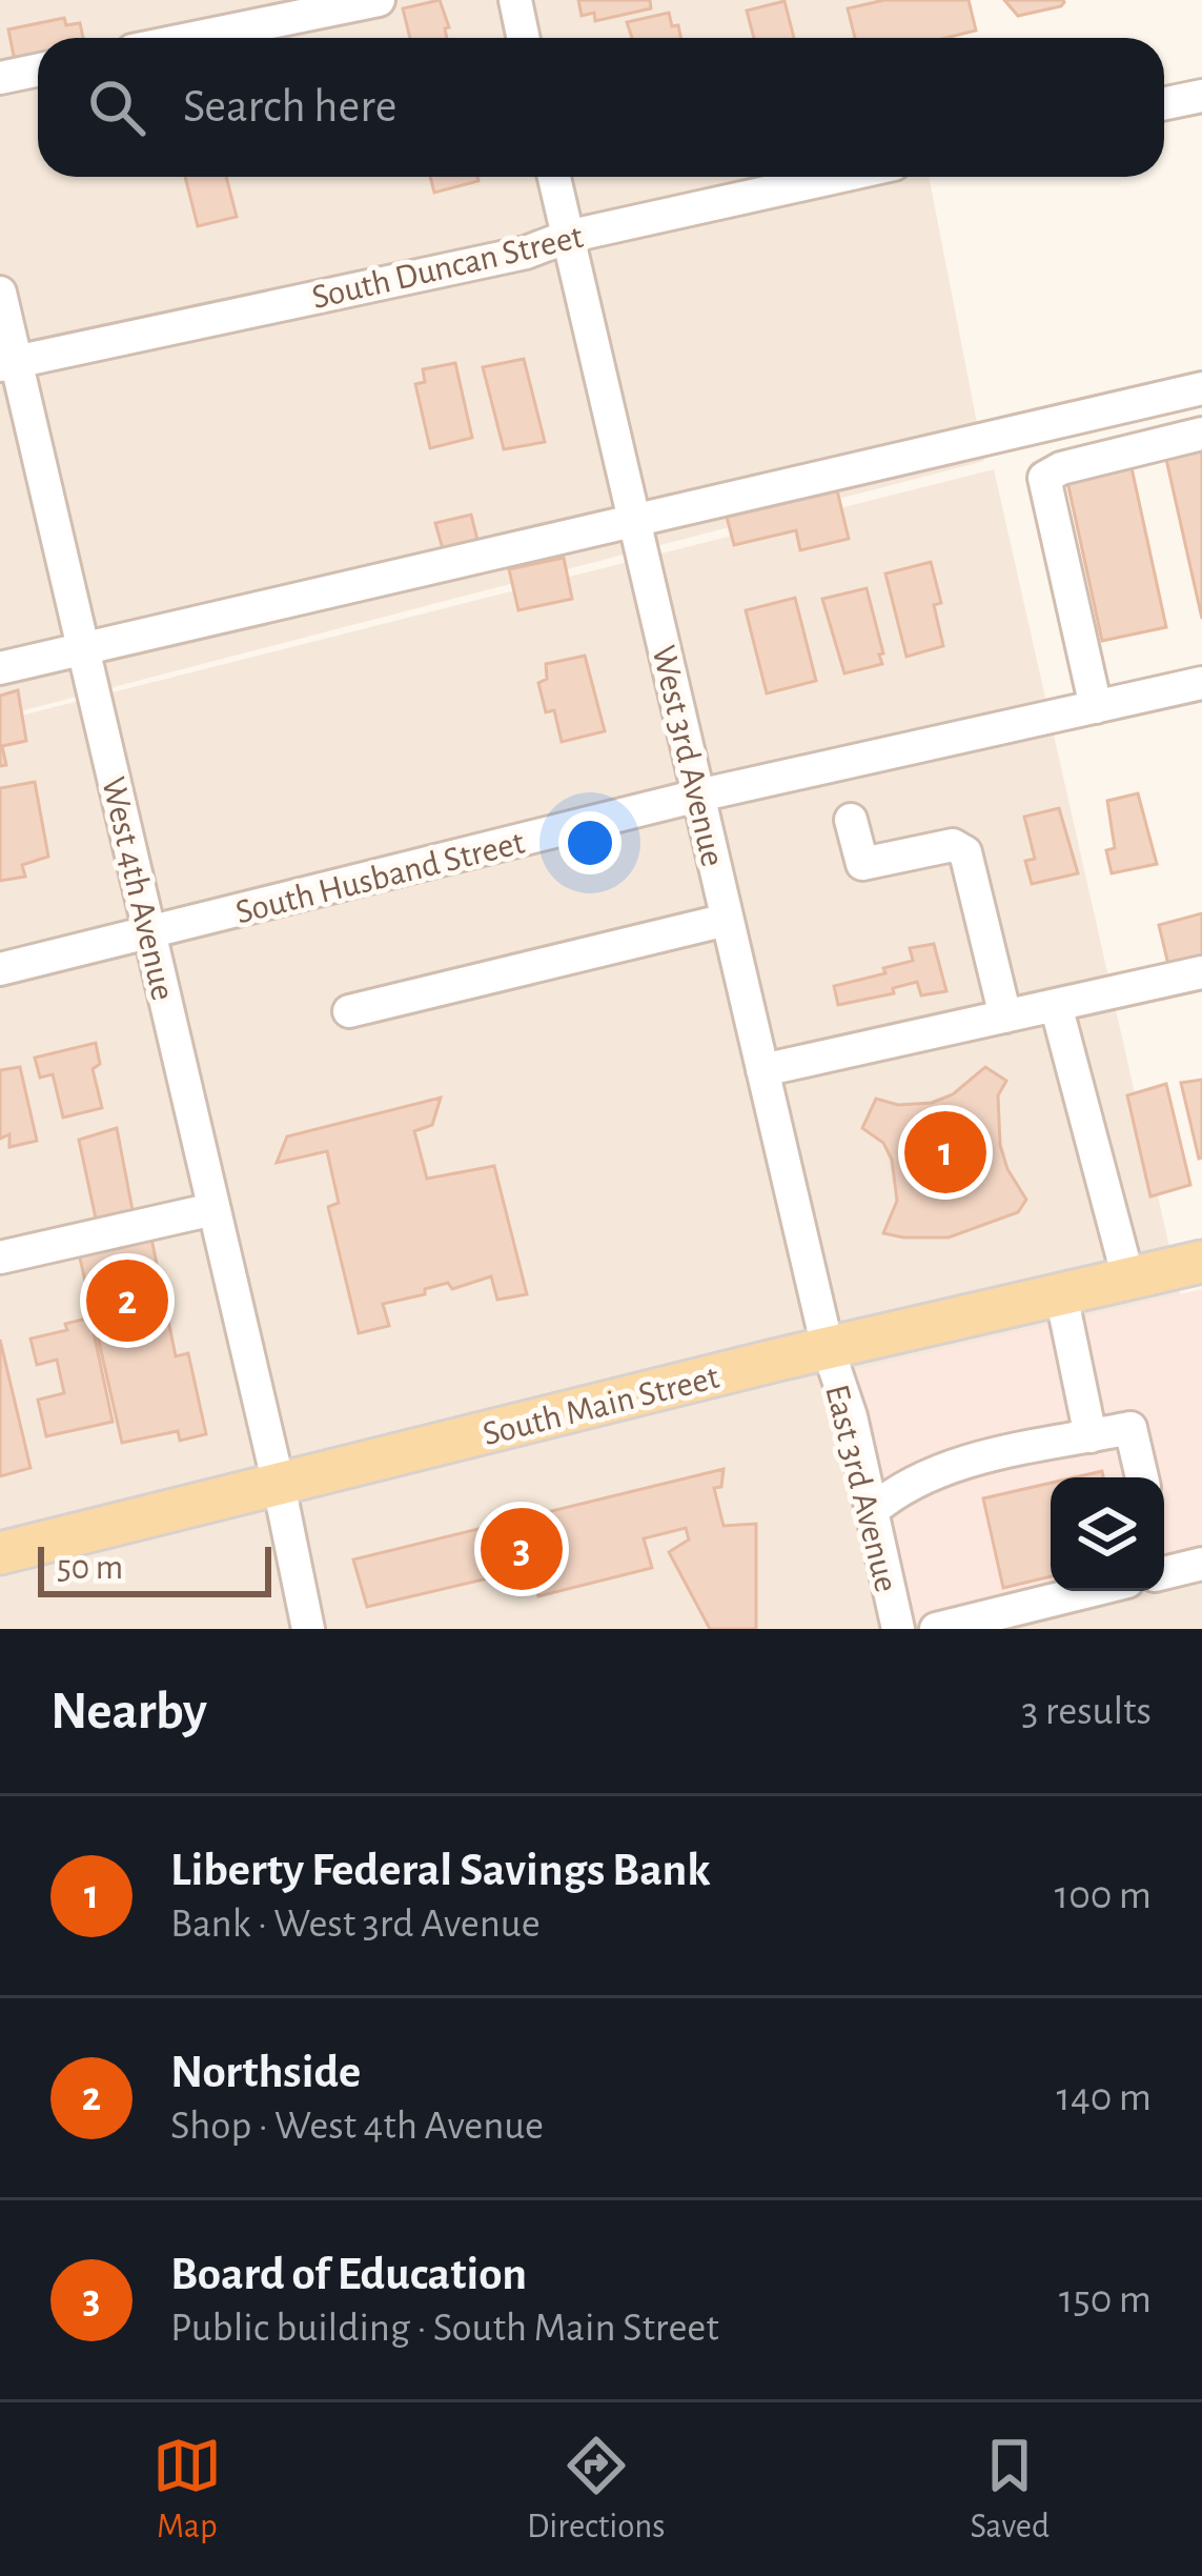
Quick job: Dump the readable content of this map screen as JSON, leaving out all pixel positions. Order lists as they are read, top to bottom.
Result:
{
  "streets": {
    "main road": ["South Main Street"],
    "street": [
      "South Duncan Street",
      "West 3rd Avenue",
      "South Husband Street",
      "West 4th Avenue",
      "East 3rd Avenue"
    ]
  },
  "crossings": [
    ["South Duncan Street", "West 3rd Avenue"],
    ["South Duncan Street", "West 4th Avenue"],
    ["West 3rd Avenue", "South Husband Street"],
    ["West 3rd Avenue", "South Main Street"],
    ["West 3rd Avenue", "East 3rd Avenue"],
    ["South Husband Street", "West 4th Avenue"],
    ["West 4th Avenue", "South Main Street"],
    ["South Main Street", "East 3rd Avenue"]
  ],
  "scale_bar": "50 m",
  "page": {
    "search": "Search here",
    "pins": ["1", "2", "3"],
    "scale": "50 m",
    "heading": ["Nearby", "3 results"],
    "list": [
      {
        "mark": "1",
        "name": "Liberty Federal Savings Bank",
        "note": "Bank · West 3rd Avenue",
        "value": "100 m"
      },
      {
        "mark": "2",
        "name": "Northside",
        "note": "Shop · West 4th Avenue",
        "value": "140 m"
      },
      {
        "mark": "3",
        "name": "Board of Education",
        "note": "Public building · South Main Street",
        "value": "150 m"
      }
    ],
    "nav": ["Map", "Directions", "Saved"]
  }
}
